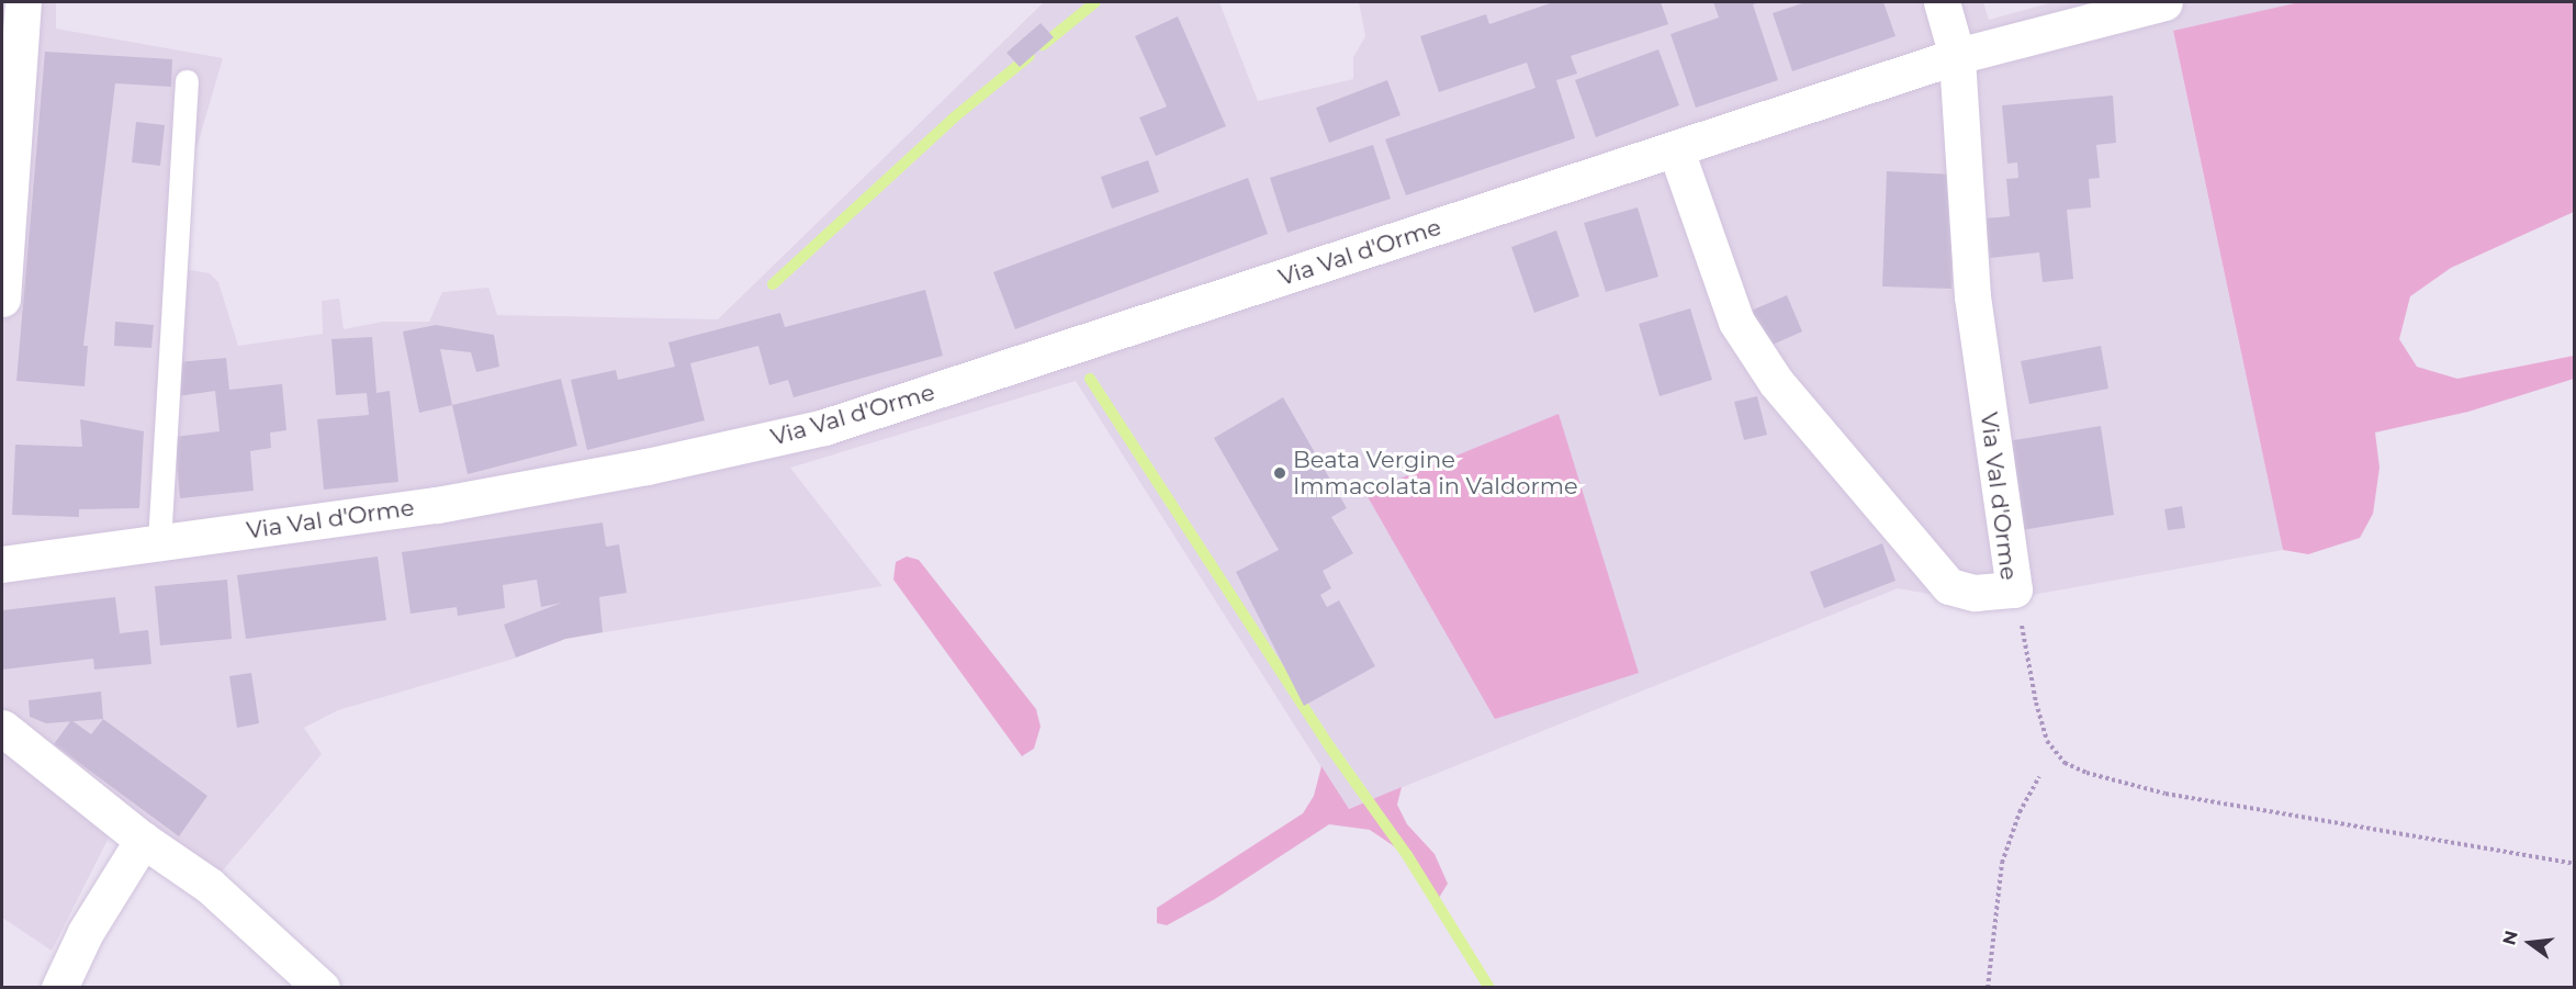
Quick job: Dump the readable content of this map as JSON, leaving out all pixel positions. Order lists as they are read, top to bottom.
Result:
{
  "streets": {
    "street": ["Via Val d'Orme"]
  },
  "places": ["Beata Vergine Immacolata in Valdorme"],
  "north": "left"
}
